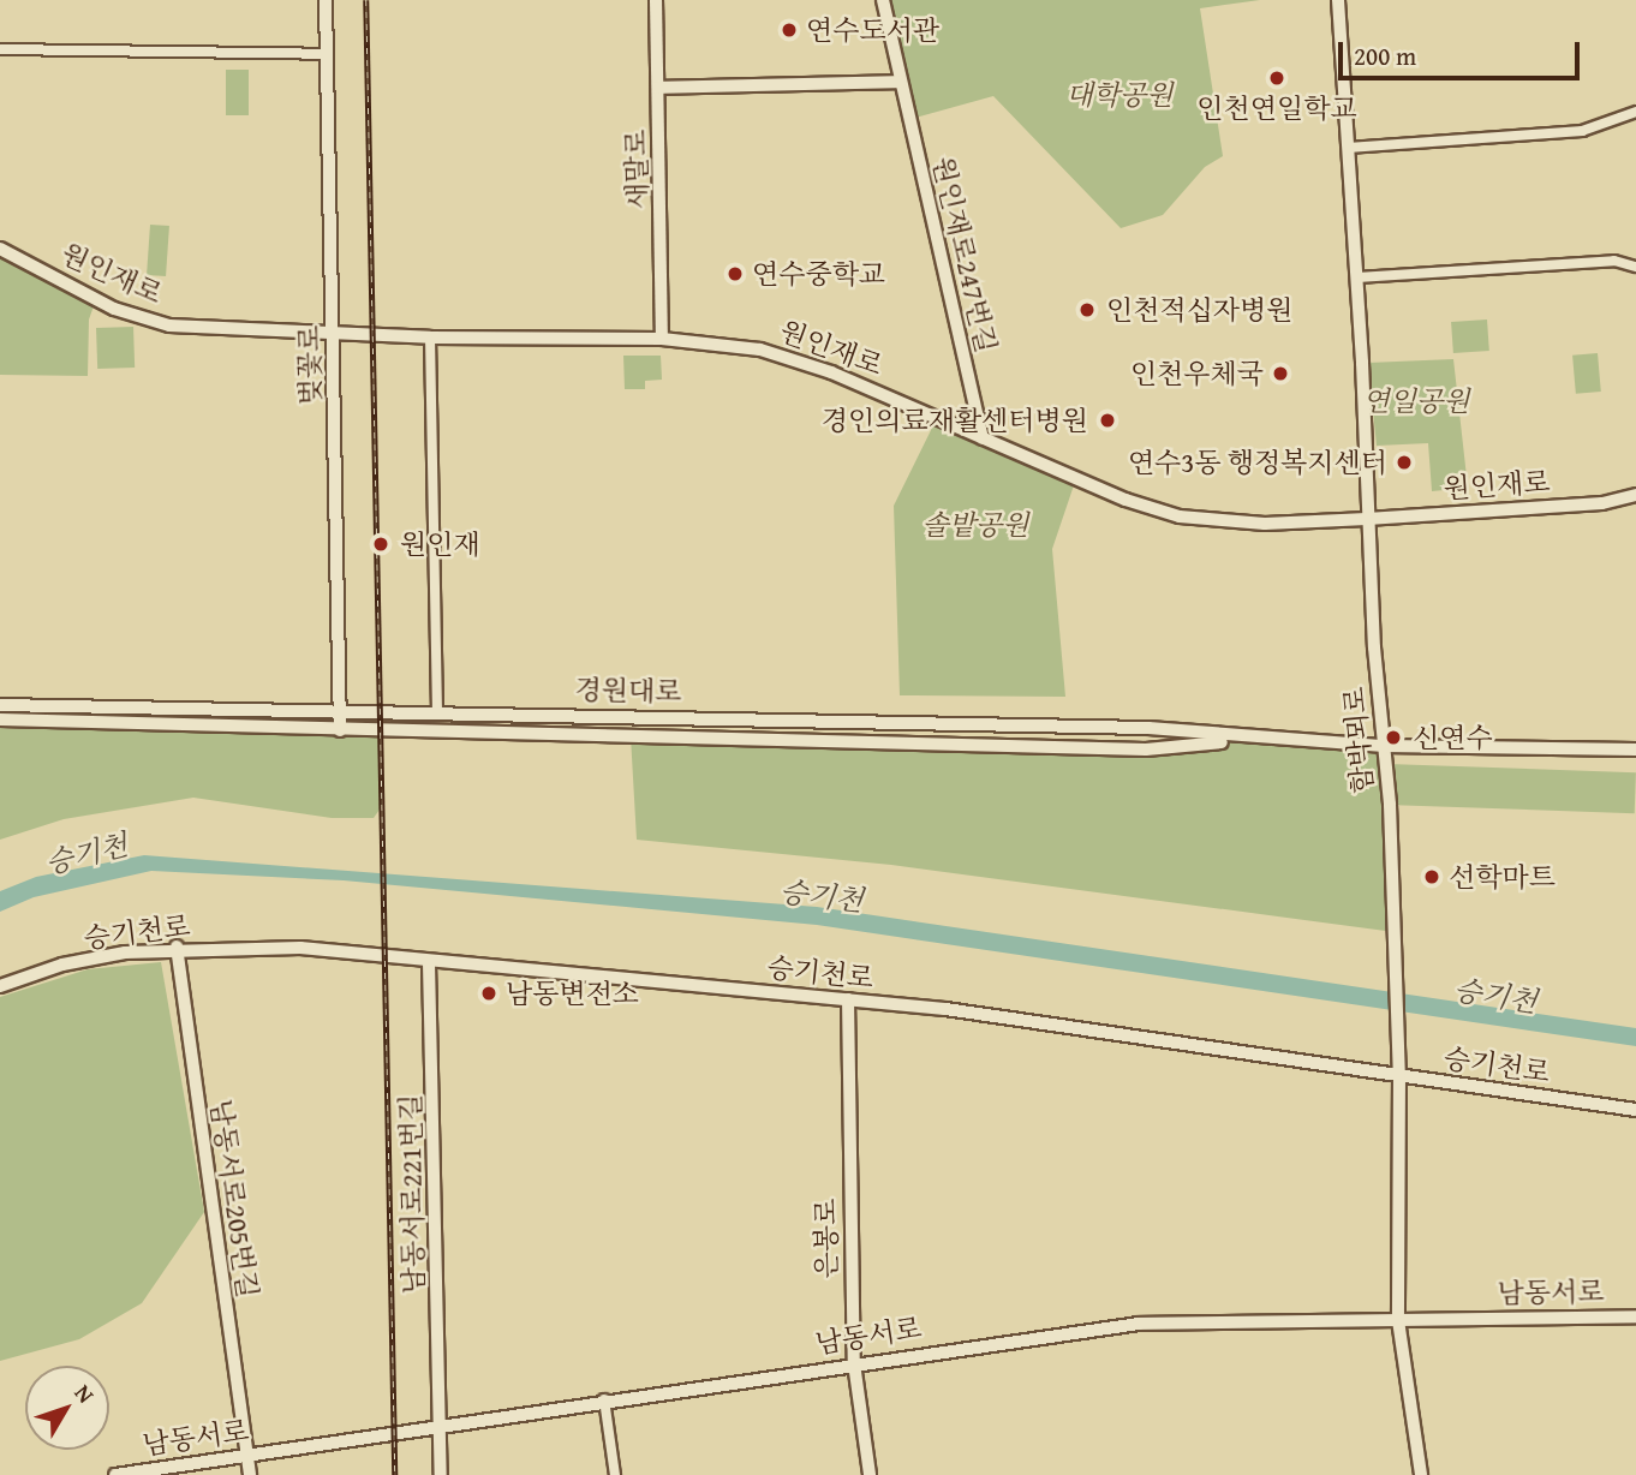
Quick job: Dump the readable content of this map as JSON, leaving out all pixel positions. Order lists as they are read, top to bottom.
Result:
{
  "streets": {
    "main road": [
      "원인재로",
      "경원대로",
      "함박뫼로",
      "은봉로",
      "남동서로"
    ],
    "street": [
      "새말로",
      "원인재로247번길",
      "벚꽃로",
      "승기천로",
      "남동서로221번길",
      "남동서로205번길"
    ]
  },
  "crossings": [
    ["새말로", "원인재로"],
    ["원인재로247번길", "원인재로"],
    ["원인재로", "벚꽃로"],
    ["원인재로", "함박뫼로"],
    ["벚꽃로", "경원대로"],
    ["경원대로", "함박뫼로"],
    ["함박뫼로", "승기천로"],
    ["함박뫼로", "남동서로"],
    ["승기천로", "남동서로221번길"],
    ["승기천로", "남동서로205번길"],
    ["승기천로", "은봉로"],
    ["남동서로221번길", "남동서로"],
    ["남동서로205번길", "남동서로"],
    ["은봉로", "남동서로"]
  ],
  "water": ["승기천"],
  "parks": ["대학공원", "연일공원", "솔밭공원"],
  "places": [
    "연수도서관",
    "인천연일학교",
    "연수중학교",
    "인천적십자병원",
    "인천우체국",
    "경인의료재활센터병원",
    "연수3동 행정복지센터",
    "원인재",
    "신연수",
    "선학마트",
    "남동변전소"
  ],
  "scale_bar": "200 m",
  "north": "top right"
}
